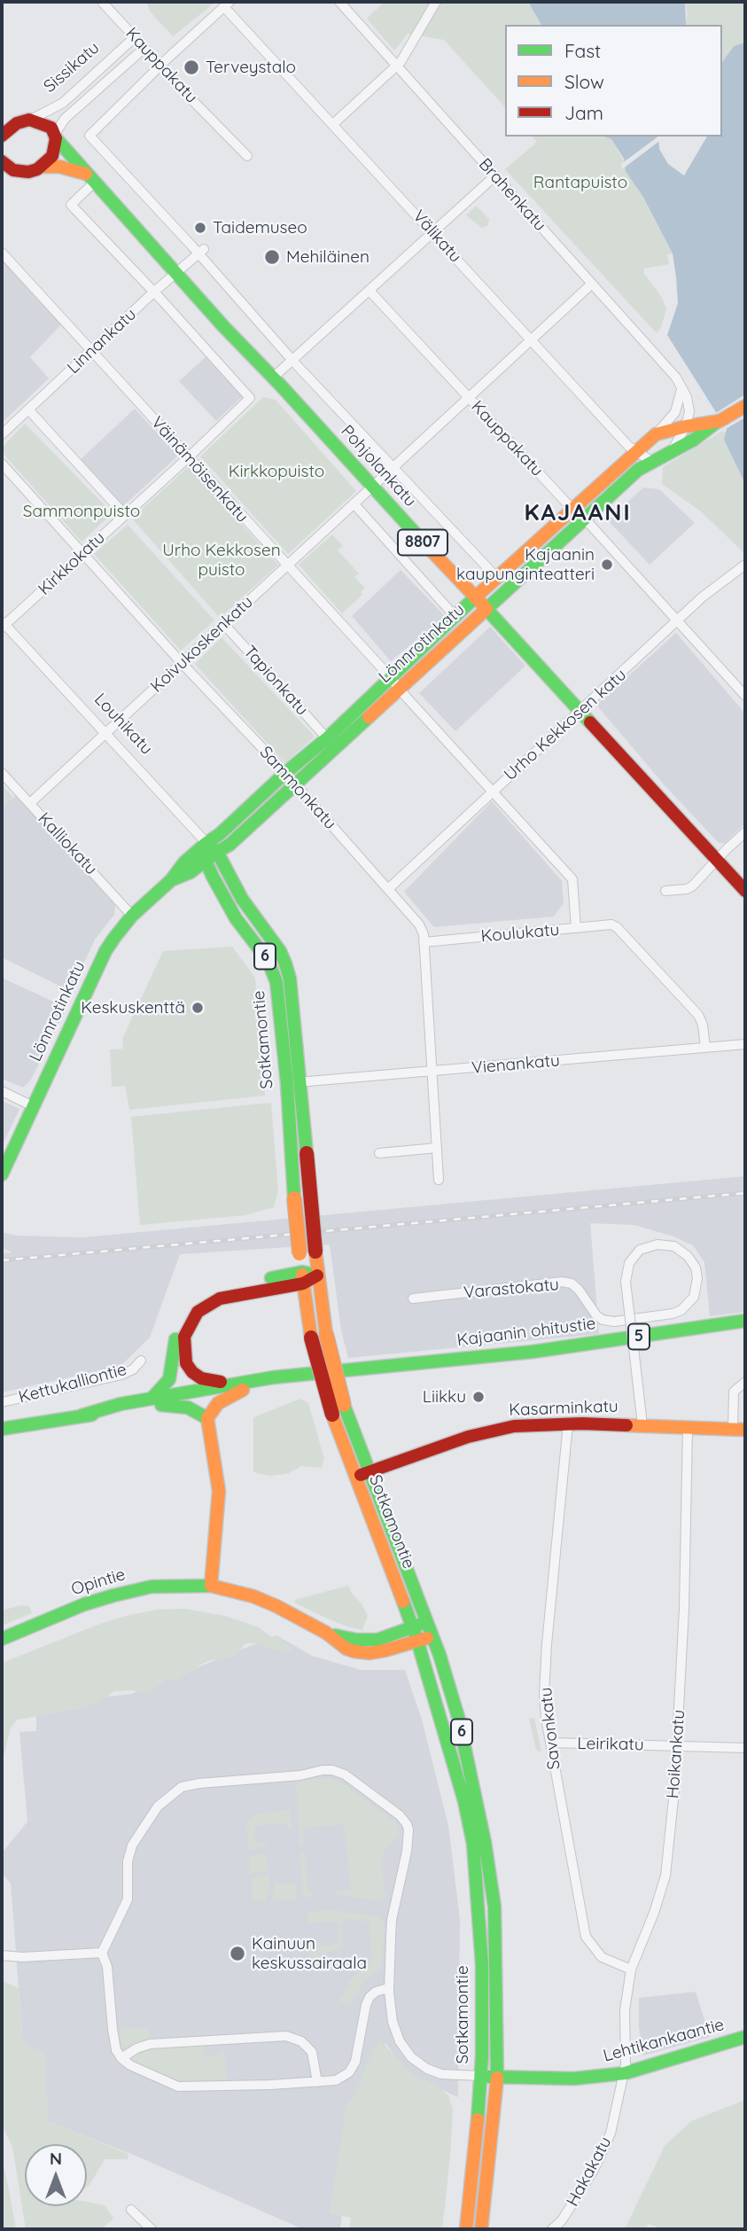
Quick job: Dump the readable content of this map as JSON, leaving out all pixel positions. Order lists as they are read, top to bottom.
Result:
{
  "streets": {
    "main road": [
      "Pohjolankatu",
      "8807",
      "Lönnrotinkatu",
      "6",
      "Sotkamontie",
      "Kajaanin ohitustie",
      "5",
      "Kasarminkatu",
      "Opintie",
      "Lehtikankaantie"
    ],
    "street": [
      "Kauppakatu",
      "Sissikatu",
      "Brahenkatu",
      "Välikatu",
      "Linnankatu",
      "Väinämöisenkatu",
      "Kirkkokatu",
      "Koivukoskenkatu",
      "Tapionkatu",
      "Louhikatu",
      "Urho Kekkosen katu",
      "Sammonkatu",
      "Kalliokatu",
      "Koulukatu",
      "Vienankatu",
      "Varastokatu",
      "Kettukalliontie",
      "Savonkatu",
      "Leirikatu",
      "Hoikankatu",
      "Hakakatu"
    ]
  },
  "crossings": [
    ["Kauppakatu", "Sissikatu"],
    ["Kauppakatu", "Pohjolankatu"],
    ["Kauppakatu", "Lönnrotinkatu"],
    ["Kauppakatu", "Koivukoskenkatu"],
    ["Kauppakatu", "Urho Kekkosen katu"],
    ["Sissikatu", "Pohjolankatu"],
    ["Brahenkatu", "Lönnrotinkatu"],
    ["Brahenkatu", "Koivukoskenkatu"],
    ["Välikatu", "Lönnrotinkatu"],
    ["Välikatu", "Koivukoskenkatu"],
    ["Linnankatu", "Pohjolankatu"],
    ["Linnankatu", "Väinämöisenkatu"],
    ["Linnankatu", "Kirkkokatu"],
    ["Pohjolankatu", "Lönnrotinkatu"],
    ["Pohjolankatu", "Koivukoskenkatu"],
    ["Pohjolankatu", "Urho Kekkosen katu"],
    ["Väinämöisenkatu", "Kirkkokatu"],
    ["Väinämöisenkatu", "Lönnrotinkatu"],
    ["Väinämöisenkatu", "Koivukoskenkatu"],
    ["Väinämöisenkatu", "Urho Kekkosen katu"],
    ["Väinämöisenkatu", "Koulukatu"],
    ["Kirkkokatu", "Louhikatu"],
    ["Kirkkokatu", "Sammonkatu"],
    ["Lönnrotinkatu", "Tapionkatu"],
    ["Lönnrotinkatu", "Louhikatu"],
    ["Lönnrotinkatu", "Sammonkatu"],
    ["Lönnrotinkatu", "Kalliokatu"],
    ["Lönnrotinkatu", "Sotkamontie"],
    ["Koivukoskenkatu", "Tapionkatu"],
    ["Koivukoskenkatu", "Louhikatu"],
    ["Koivukoskenkatu", "Sammonkatu"],
    ["Koivukoskenkatu", "Kalliokatu"],
    ["Louhikatu", "Sotkamontie"],
    ["Urho Kekkosen katu", "Sammonkatu"],
    ["Sammonkatu", "Koulukatu"],
    ["Sammonkatu", "Vienankatu"],
    ["Koulukatu", "Vienankatu"],
    ["Sotkamontie", "Vienankatu"],
    ["Sotkamontie", "Kasarminkatu"],
    ["Sotkamontie", "Opintie"],
    ["Sotkamontie", "Lehtikankaantie"],
    ["Varastokatu", "Kasarminkatu"],
    ["Kasarminkatu", "Savonkatu"],
    ["Kasarminkatu", "Hoikankatu"],
    ["Savonkatu", "Leirikatu"],
    ["Savonkatu", "Hoikankatu"],
    ["Leirikatu", "Hoikankatu"],
    ["Hoikankatu", "Lehtikankaantie"],
    ["Hoikankatu", "Hakakatu"],
    ["Lehtikankaantie", "Hakakatu"]
  ],
  "districts": ["KAJAANI"],
  "parks": [
    "Rantapuisto",
    "Kirkkopuisto",
    "Sammonpuisto",
    "Urho Kekkosen puisto"
  ],
  "places": [
    "Terveystalo",
    "Taidemuseo",
    "Mehiläinen",
    "Kajaanin kaupunginteatteri",
    "Keskuskenttä",
    "Liikku",
    "Kainuun keskussairaala"
  ],
  "legend": ["Fast", "Slow", "Jam"],
  "north": "top"
}
